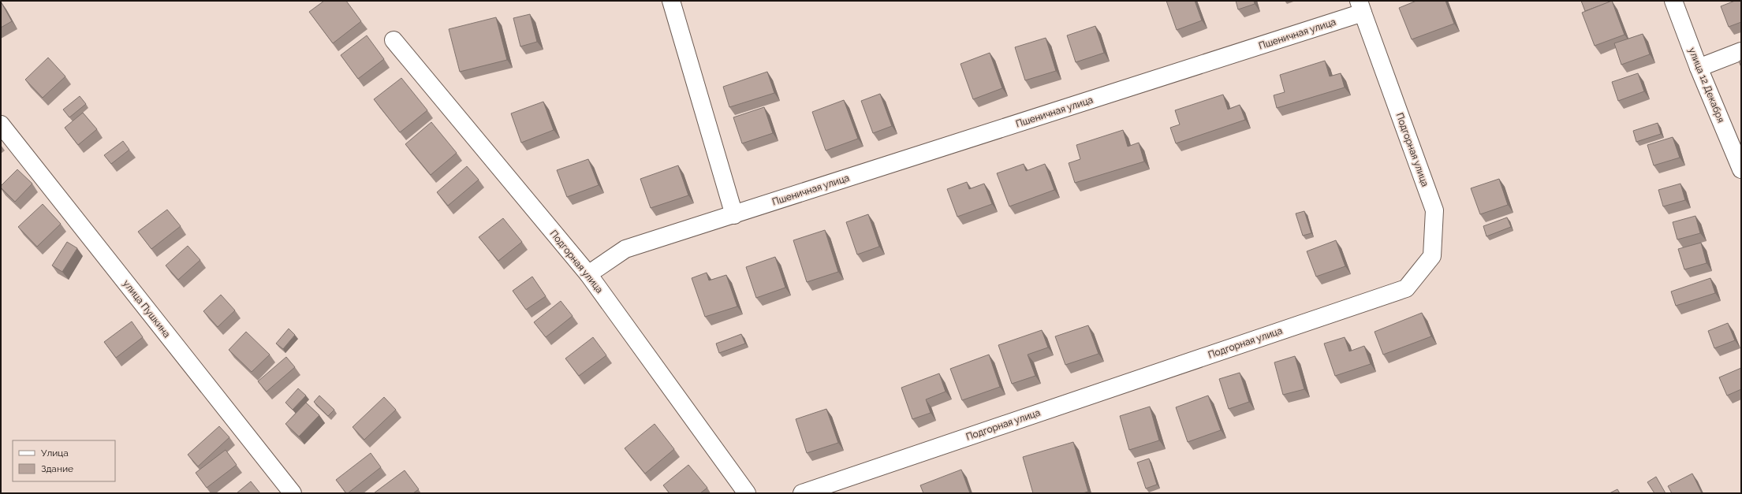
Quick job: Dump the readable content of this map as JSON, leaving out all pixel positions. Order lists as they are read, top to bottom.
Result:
{
  "streets": {
    "street": [
      "Пшеничная улица",
      "улица 12 Декабря",
      "Подгорная улица",
      "улица Пушкина"
    ]
  },
  "crossings": [
    ["Пшеничная улица", "Подгорная улица"]
  ],
  "legend": ["Улица", "Здание"]
}
